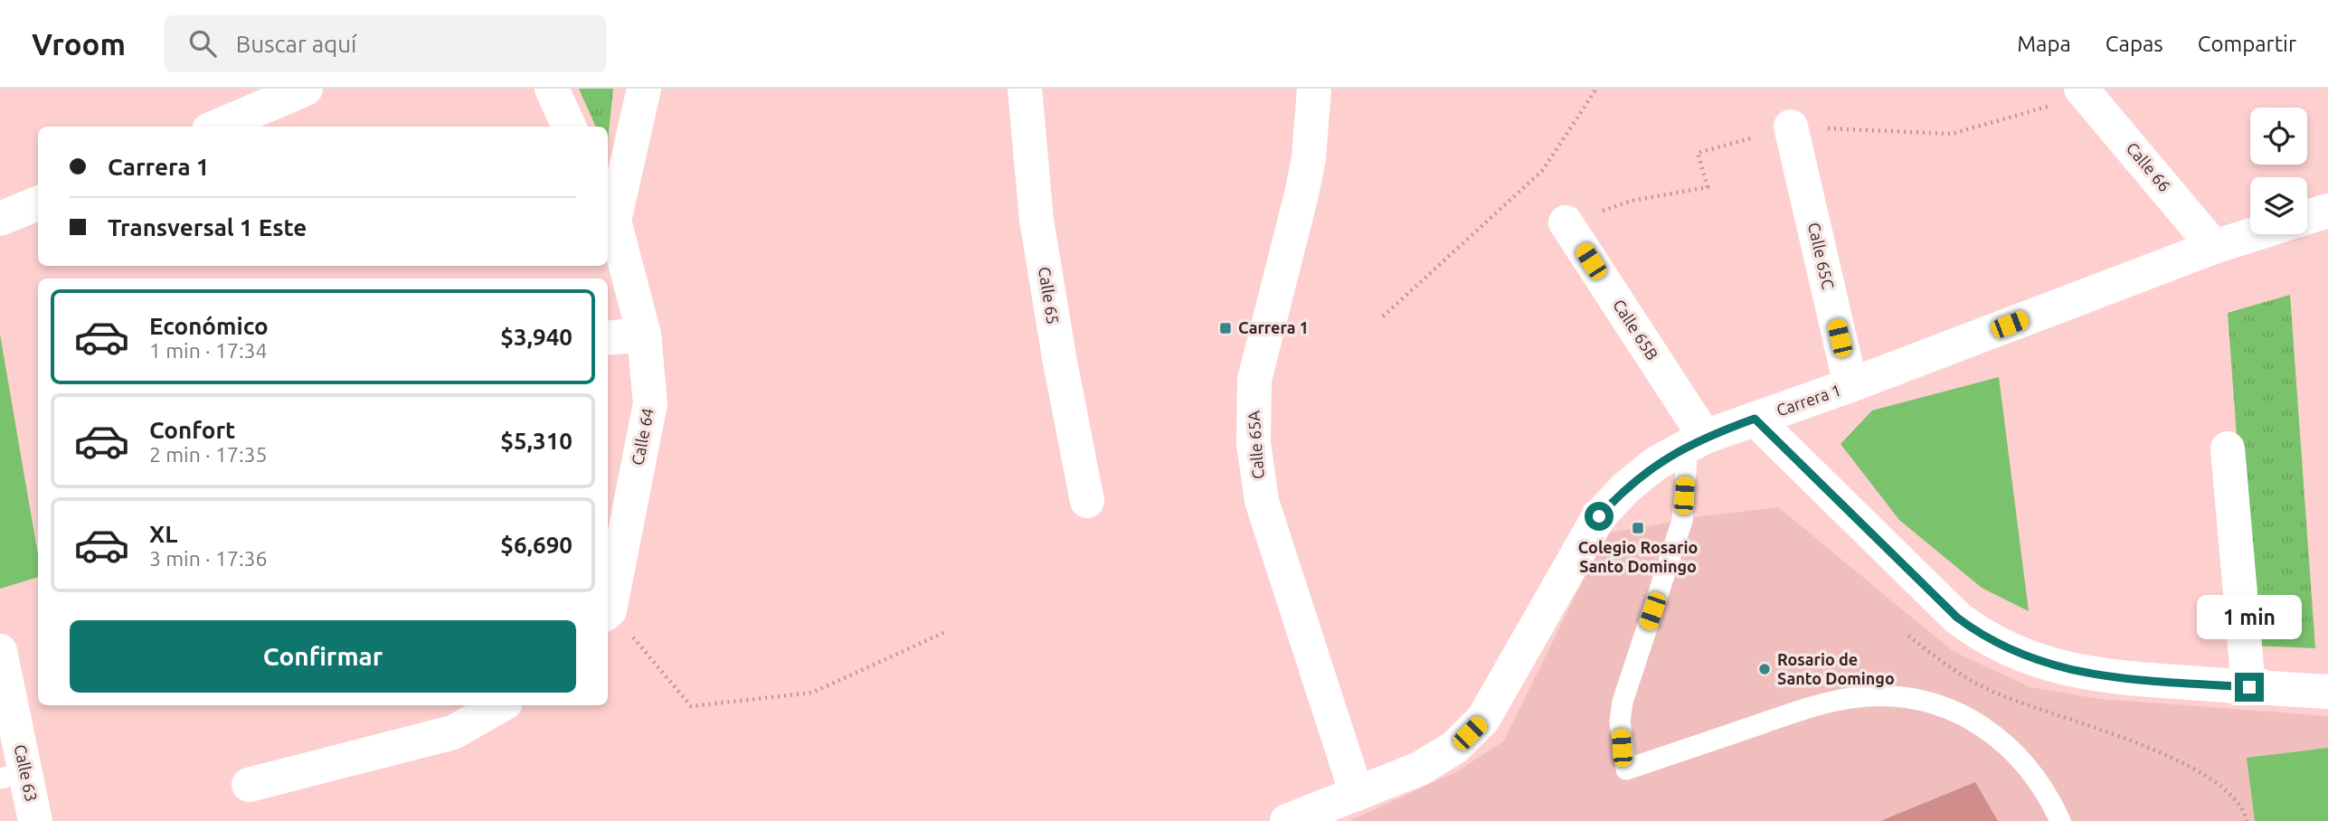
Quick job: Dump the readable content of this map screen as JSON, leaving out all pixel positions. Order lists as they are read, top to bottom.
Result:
{
  "streets": {
    "street": [
      "Calle 66",
      "Calle 65C",
      "Calle 65",
      "Calle 65B",
      "Carrera 1",
      "Calle 64",
      "Calle 65A",
      "Calle 63"
    ]
  },
  "crossings": [
    ["Calle 66", "Carrera 1"],
    ["Calle 65C", "Carrera 1"],
    ["Calle 65B", "Carrera 1"],
    ["Carrera 1", "Calle 65A"]
  ],
  "places": {
    "transit": ["Carrera 1", "Colegio Rosario Santo Domingo"],
    "other": ["Rosario de Santo Domingo"]
  },
  "page": {
    "header": "Vroom",
    "search": "Buscar aquí",
    "nav": ["Mapa", "Capas", "Compartir"],
    "banner": ["Carrera 1", "Transversal 1 Este"],
    "list": [
      {
        "name": "Económico",
        "note": "1 min · 17:34",
        "value": "$3,940"
      },
      {
        "name": "Confort",
        "note": "2 min · 17:35",
        "value": "$5,310"
      },
      {
        "name": "XL",
        "note": "3 min · 17:36",
        "value": "$6,690"
      }
    ],
    "bubble": "1 min",
    "buttons": "Confirmar"
  }
}
